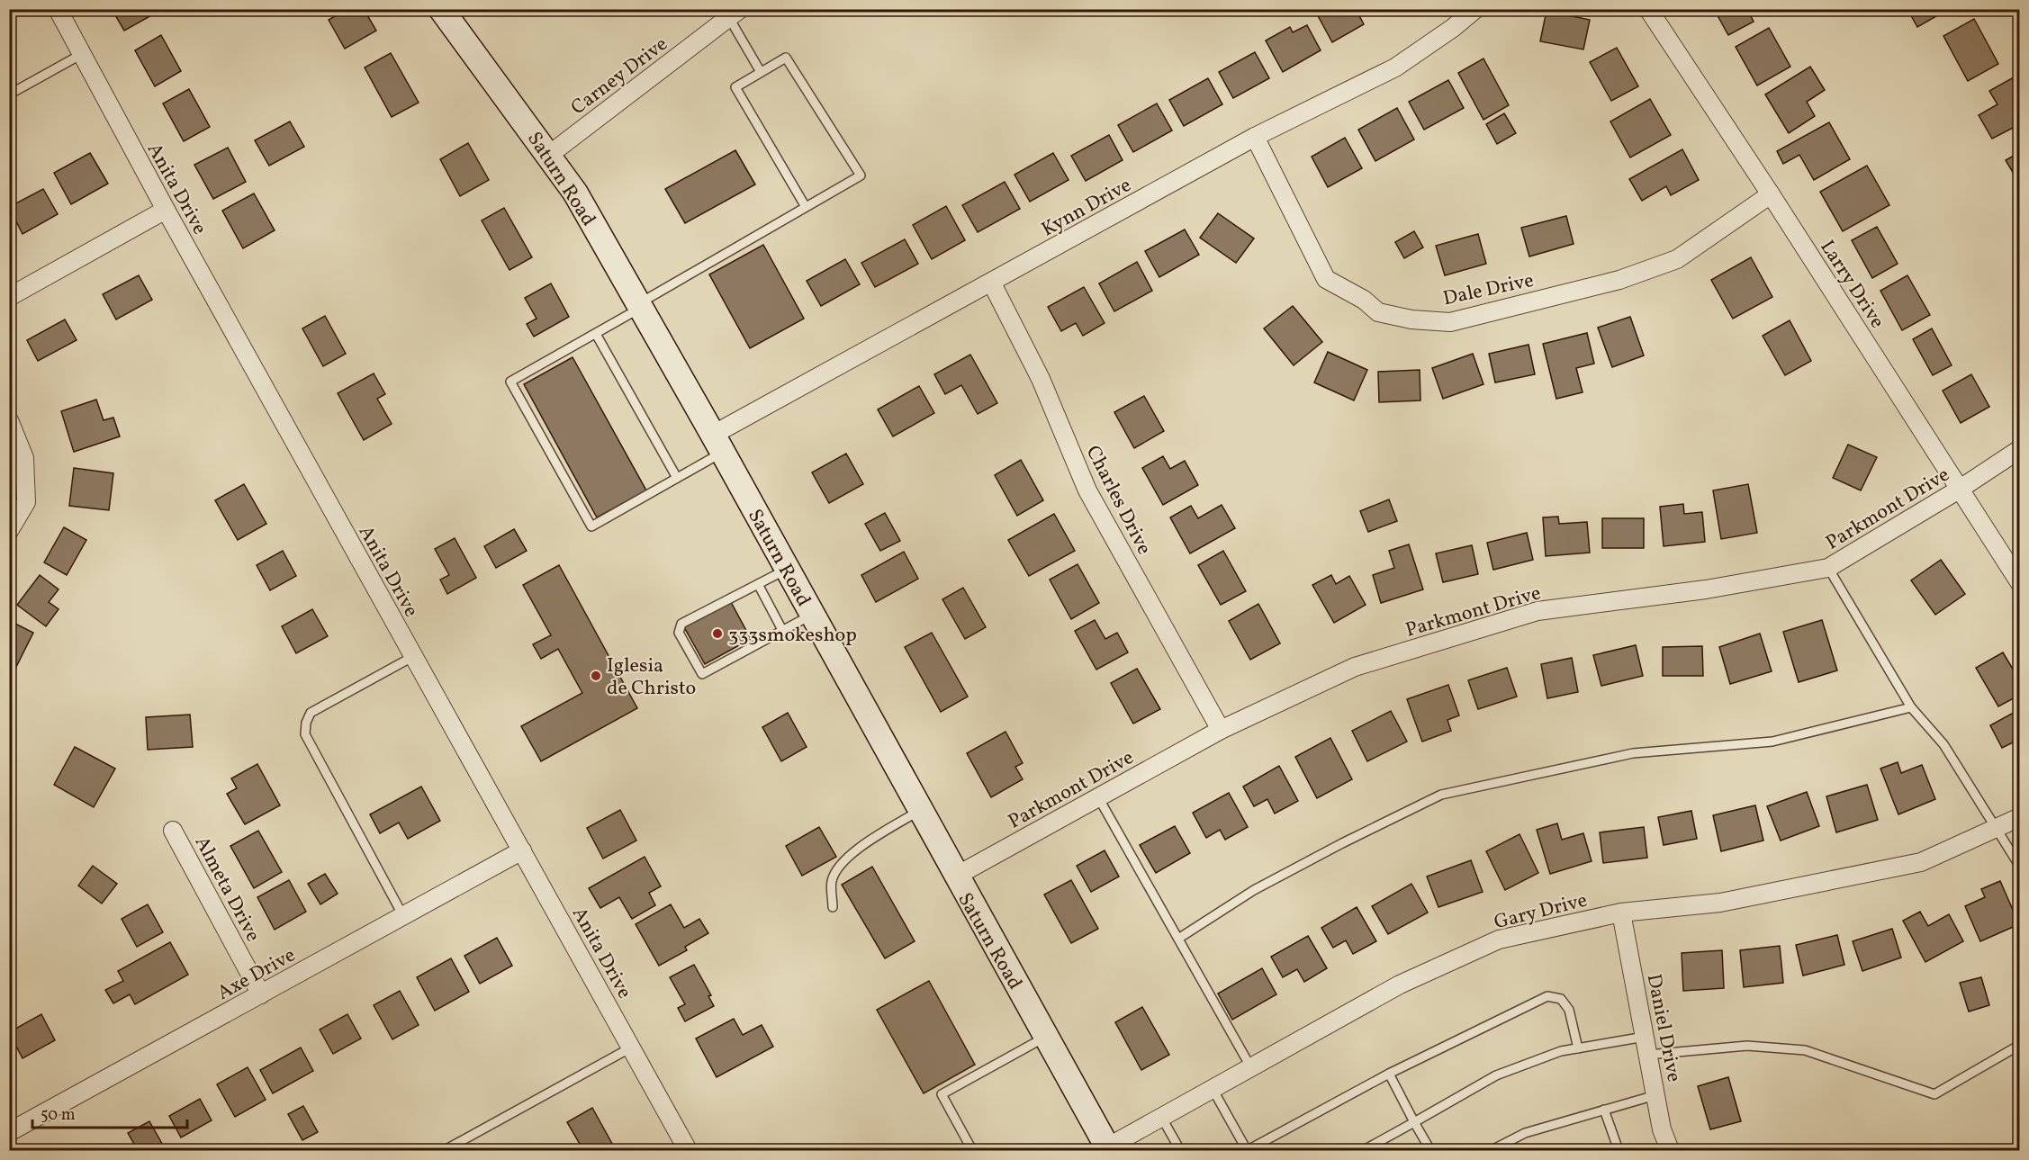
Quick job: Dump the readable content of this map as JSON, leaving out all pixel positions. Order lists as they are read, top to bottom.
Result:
{
  "streets": {
    "street": [
      "Carney Drive",
      "Saturn Road",
      "Anita Drive",
      "Kynn Drive",
      "Larry Drive",
      "Dale Drive",
      "Charles Drive",
      "Parkmont Drive",
      "Almeta Drive",
      "Gary Drive",
      "Axe Drive",
      "Daniel Drive"
    ]
  },
  "crossings": [
    ["Carney Drive", "Saturn Road"],
    ["Saturn Road", "Kynn Drive"],
    ["Saturn Road", "Parkmont Drive"],
    ["Saturn Road", "Gary Drive"],
    ["Anita Drive", "Axe Drive"],
    ["Kynn Drive", "Dale Drive"],
    ["Kynn Drive", "Charles Drive"],
    ["Larry Drive", "Dale Drive"],
    ["Larry Drive", "Parkmont Drive"],
    ["Charles Drive", "Parkmont Drive"],
    ["Almeta Drive", "Axe Drive"],
    ["Gary Drive", "Daniel Drive"]
  ],
  "places": ["333smokeshop", "Iglesia de Christo"],
  "scale_bar": "50 m"
}
